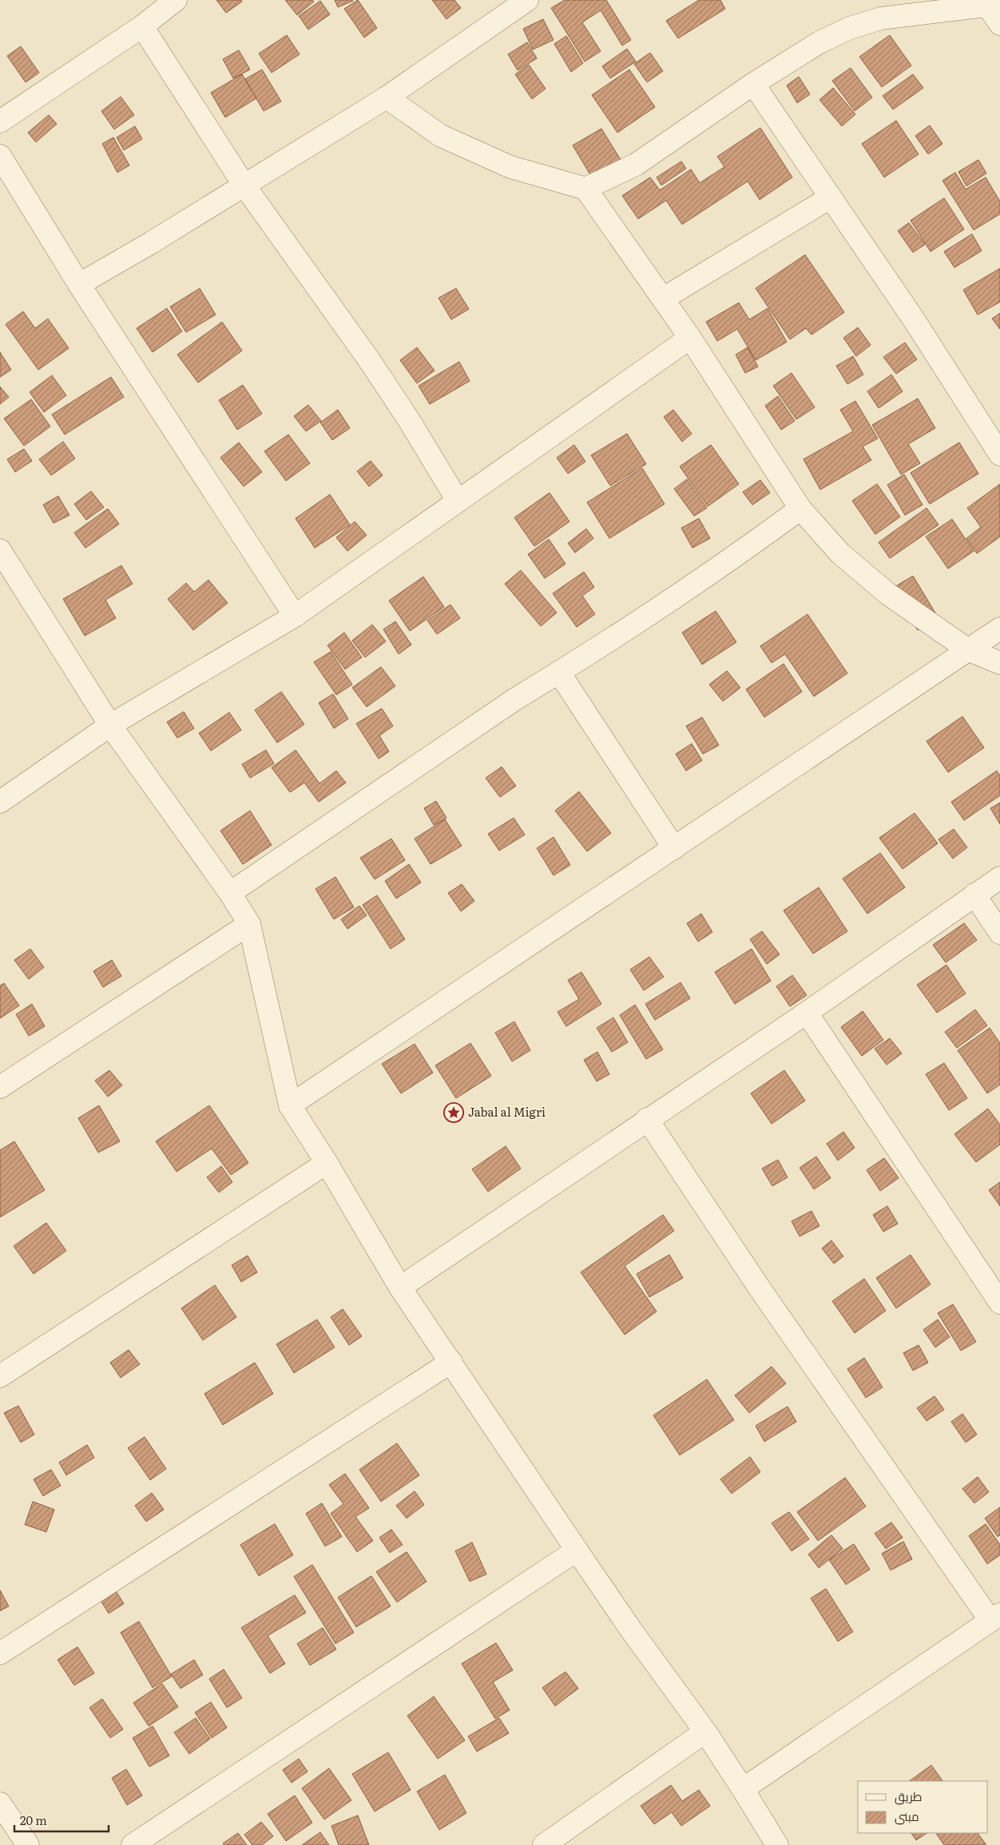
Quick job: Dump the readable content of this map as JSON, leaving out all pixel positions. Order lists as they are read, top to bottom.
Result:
{
  "places": {
    "place": ["Jabal al Migri"]
  },
  "legend": ["طريق", "مبنى"],
  "scale_bar": "20 m"
}
